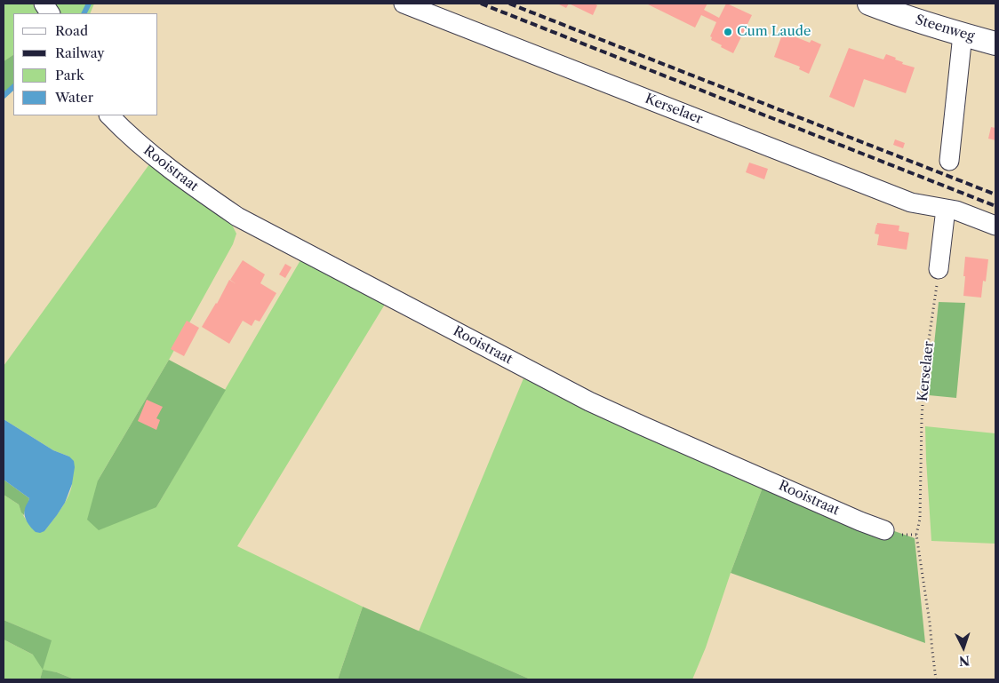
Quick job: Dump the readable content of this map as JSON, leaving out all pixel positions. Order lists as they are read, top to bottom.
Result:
{
  "streets": {
    "main road": ["Steenweg"],
    "street": ["Kerselaer", "Rooistraat"]
  },
  "places": ["Cum Laude"],
  "legend": [
    "Road",
    "Railway",
    "Park",
    "Water"
  ],
  "north": "bottom"
}
